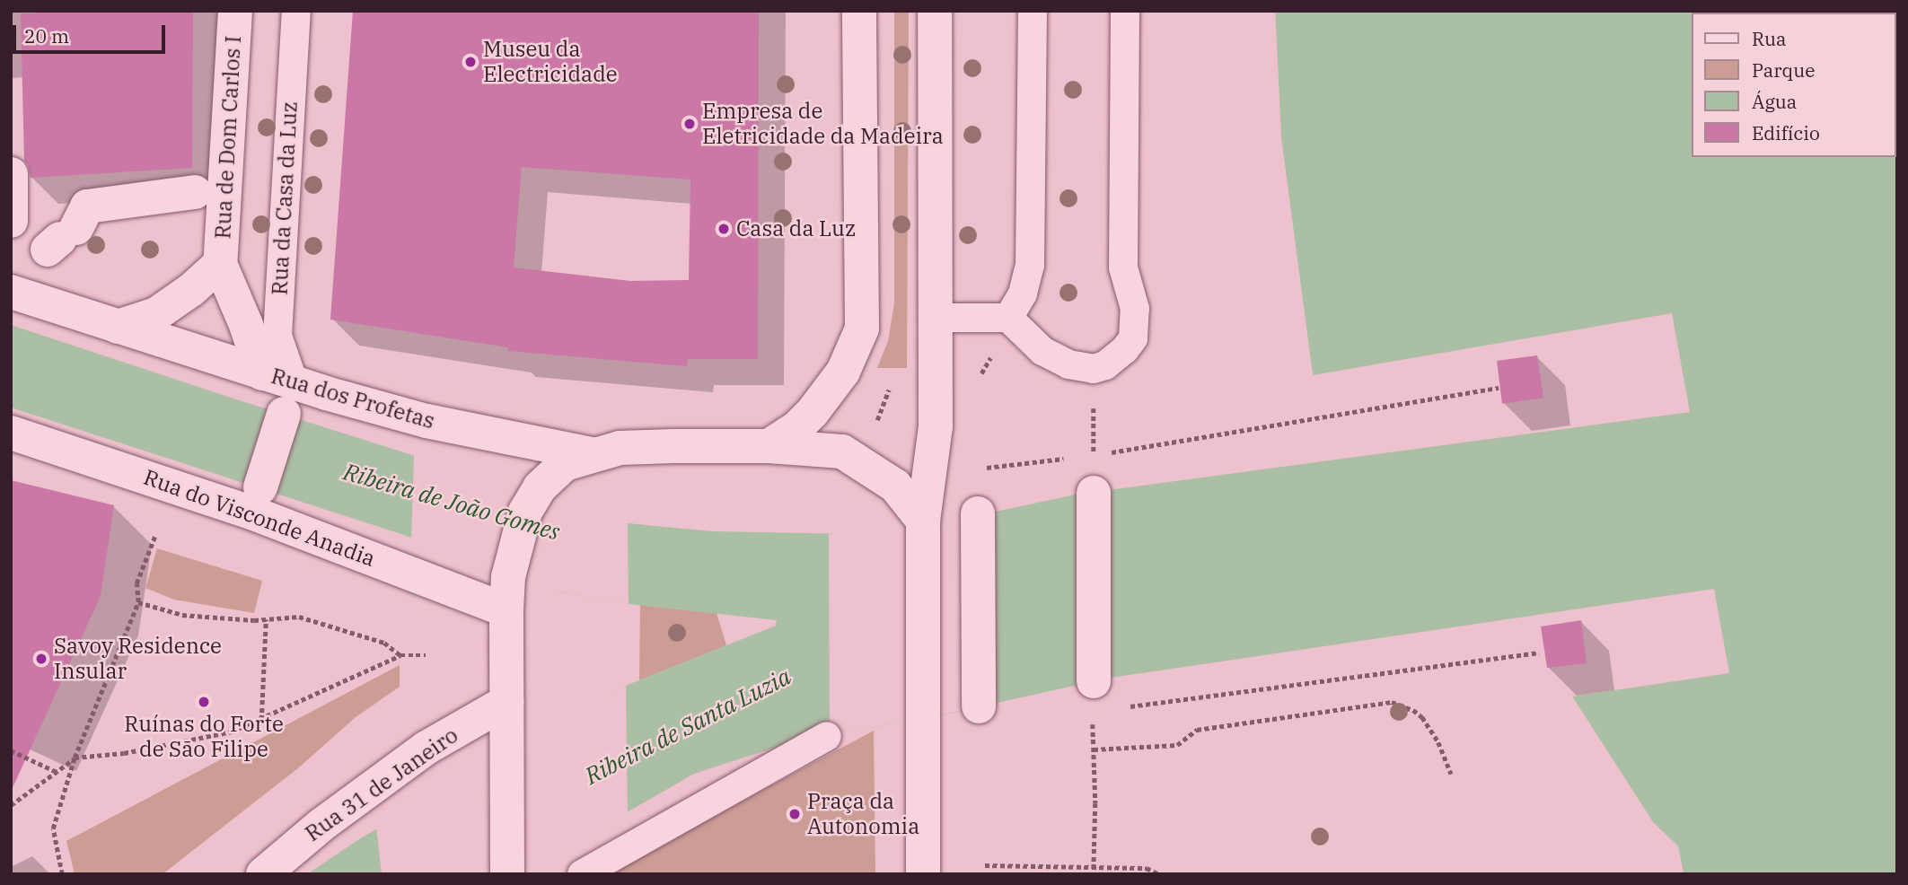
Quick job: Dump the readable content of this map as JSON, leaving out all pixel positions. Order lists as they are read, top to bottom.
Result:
{
  "streets": {
    "main road": [
      "Rua de Dom Carlos I",
      "Rua dos Profetas",
      "Rua do Visconde Anadia",
      "Rua 31 de Janeiro"
    ],
    "lane": ["Rua da Casa da Luz"]
  },
  "crossings": [
    ["Rua de Dom Carlos I", "Rua dos Profetas"],
    ["Rua da Casa da Luz", "Rua dos Profetas"]
  ],
  "water": ["Ribeira de João Gomes", "Ribeira de Santa Luzia"],
  "places": [
    "Museu da Electricidade",
    "Empresa de Eletricidade da Madeira",
    "Casa da Luz",
    "Savoy Residence Insular",
    "Ruínas do Forte de São Filipe",
    "Praça da Autonomia"
  ],
  "legend": [
    "Rua",
    "Parque",
    "Água",
    "Edifício"
  ],
  "scale_bar": "20 m"
}
